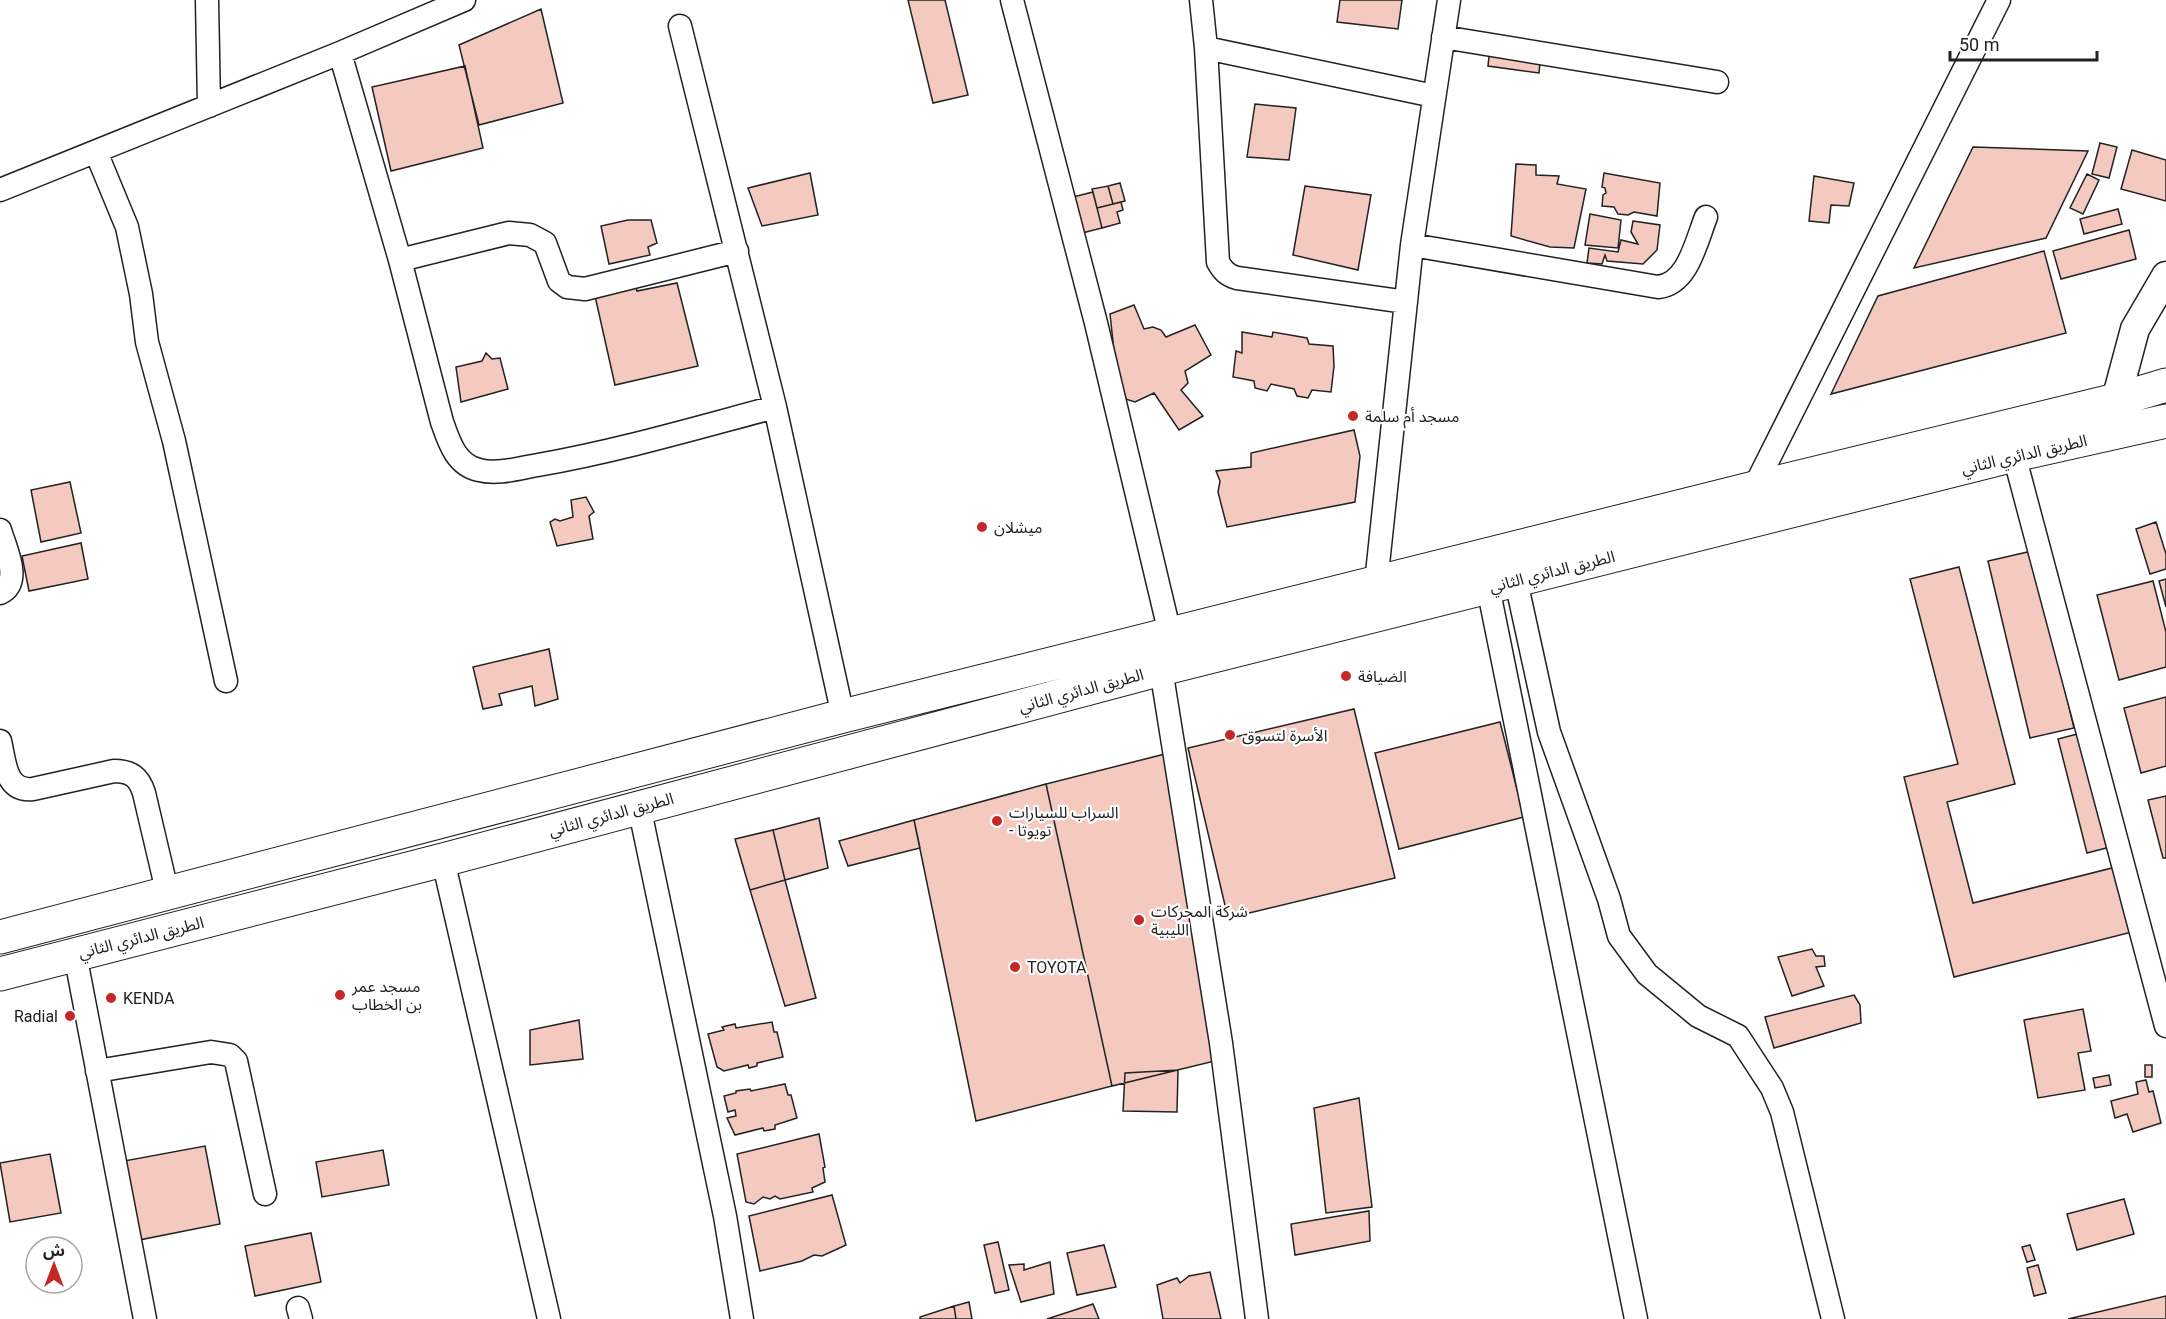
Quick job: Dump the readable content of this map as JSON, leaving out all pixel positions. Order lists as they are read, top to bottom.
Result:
{
  "streets": {
    "highway": ["الطريق الدائري الثاني"]
  },
  "places": [
    "مسجد أم سلمة",
    "ميشلان",
    "الضيافة",
    "الأسرة لتسوق",
    "السراب للسيارات - تويوتا",
    "شركة المحركات الليبية",
    "TOYOTA",
    "مسجد عمر بن الخطاب",
    "KENDA",
    "Radial"
  ],
  "scale_bar": "50 m",
  "north": "top"
}
